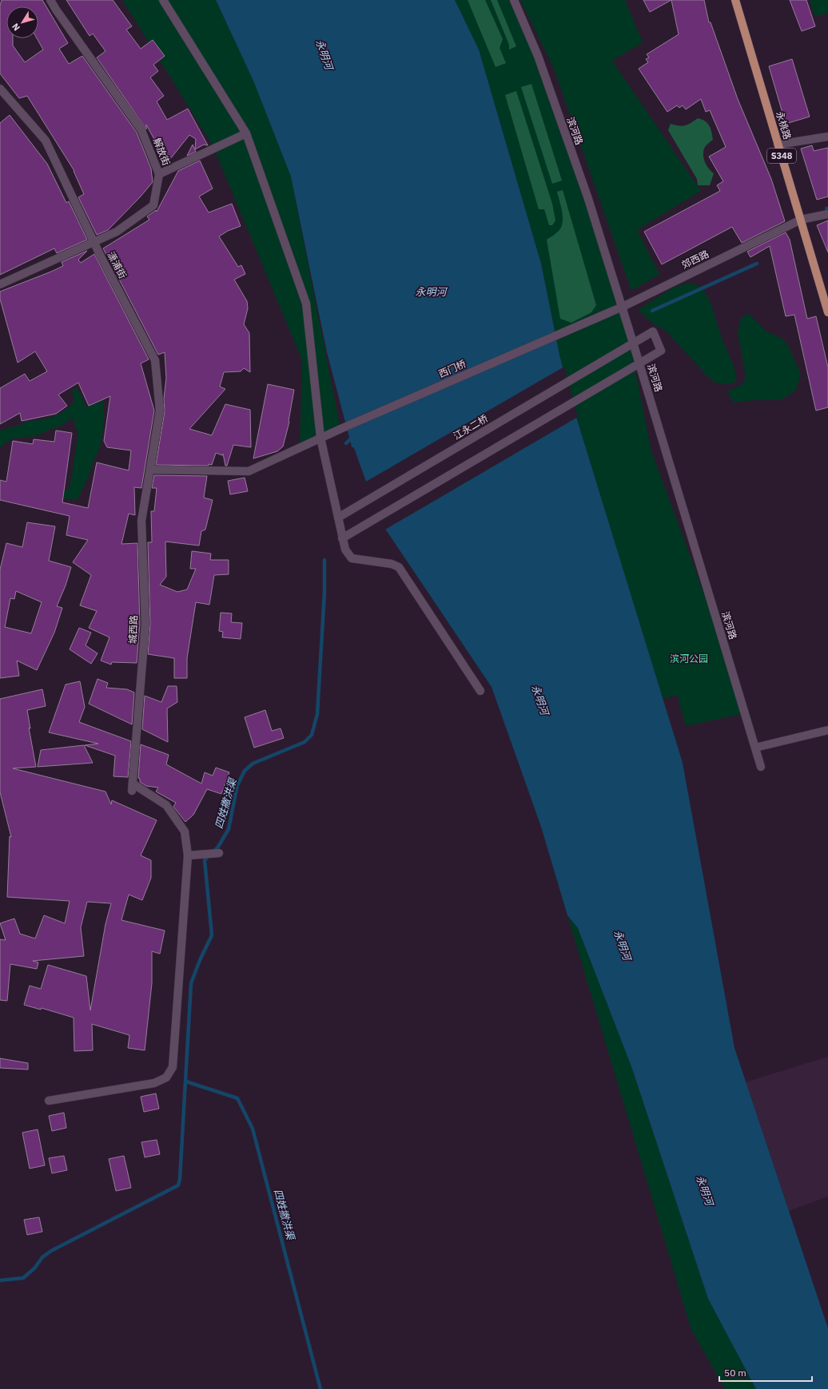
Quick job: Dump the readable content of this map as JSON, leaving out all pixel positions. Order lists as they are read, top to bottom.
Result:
{
  "streets": {
    "main road": ["永桃路", "S348"],
    "street": [
      "滨河路",
      "解放街",
      "郊西路",
      "潇浦街",
      "西门桥",
      "江永二桥",
      "城西路"
    ]
  },
  "crossings": [
    ["永桃路", "郊西路"],
    ["滨河路", "郊西路"],
    ["滨河路", "江永二桥"],
    ["解放街", "潇浦街"],
    ["郊西路", "西门桥"],
    ["潇浦街", "西门桥"],
    ["潇浦街", "城西路"],
    ["西门桥", "城西路"]
  ],
  "water": ["永明河", "四姓撇洪渠"],
  "parks": ["滨河公园"],
  "scale_bar": "50 m",
  "north": "bottom left"
}
